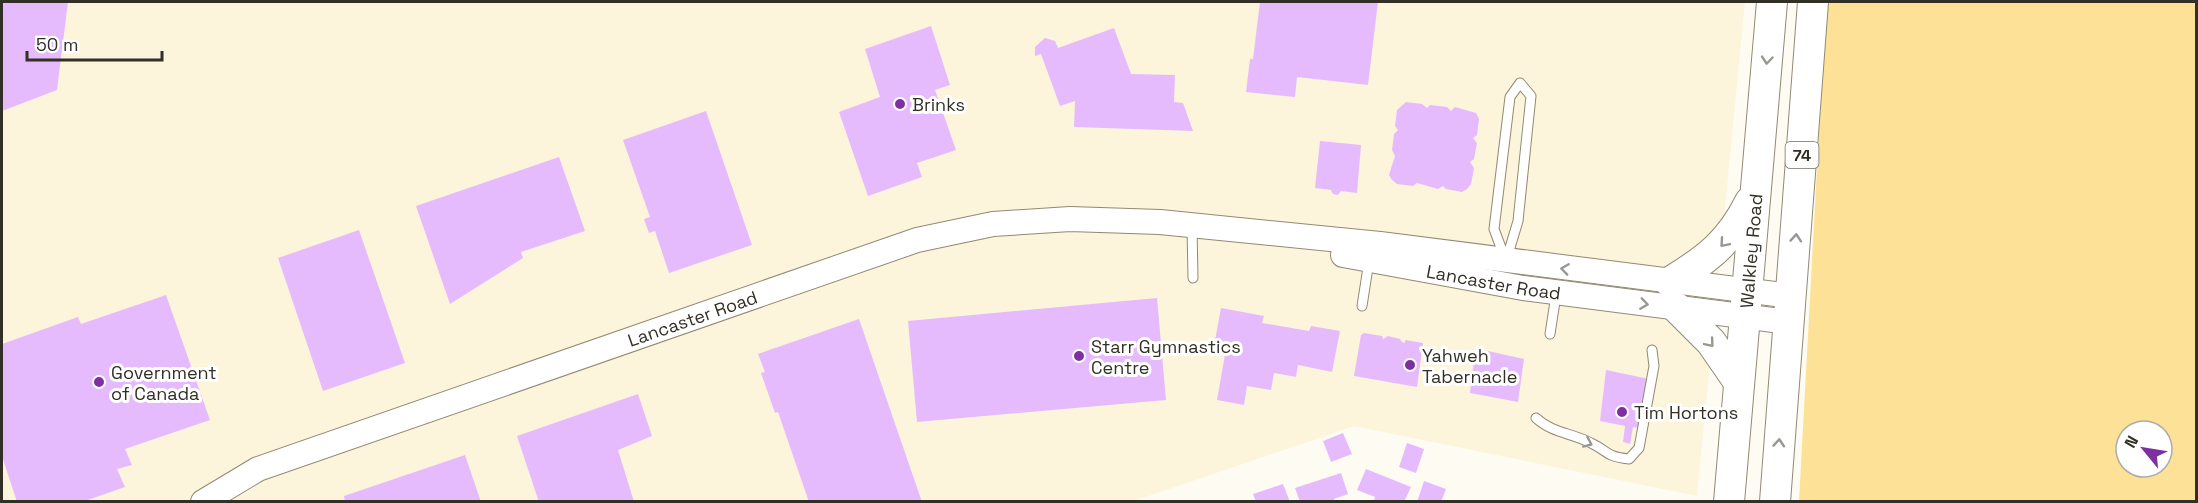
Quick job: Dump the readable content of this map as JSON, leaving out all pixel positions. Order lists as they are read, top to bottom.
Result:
{
  "streets": {
    "main road": ["74", "Walkley Road"],
    "street": ["Lancaster Road"]
  },
  "crossings": [
    ["74", "Lancaster Road"],
    ["Walkley Road", "Lancaster Road"]
  ],
  "places": [
    "Brinks",
    "Starr Gymnastics Centre",
    "Yahweh Tabernacle",
    "Government of Canada",
    "Tim Hortons"
  ],
  "scale_bar": "50 m",
  "north": "top left"
}
